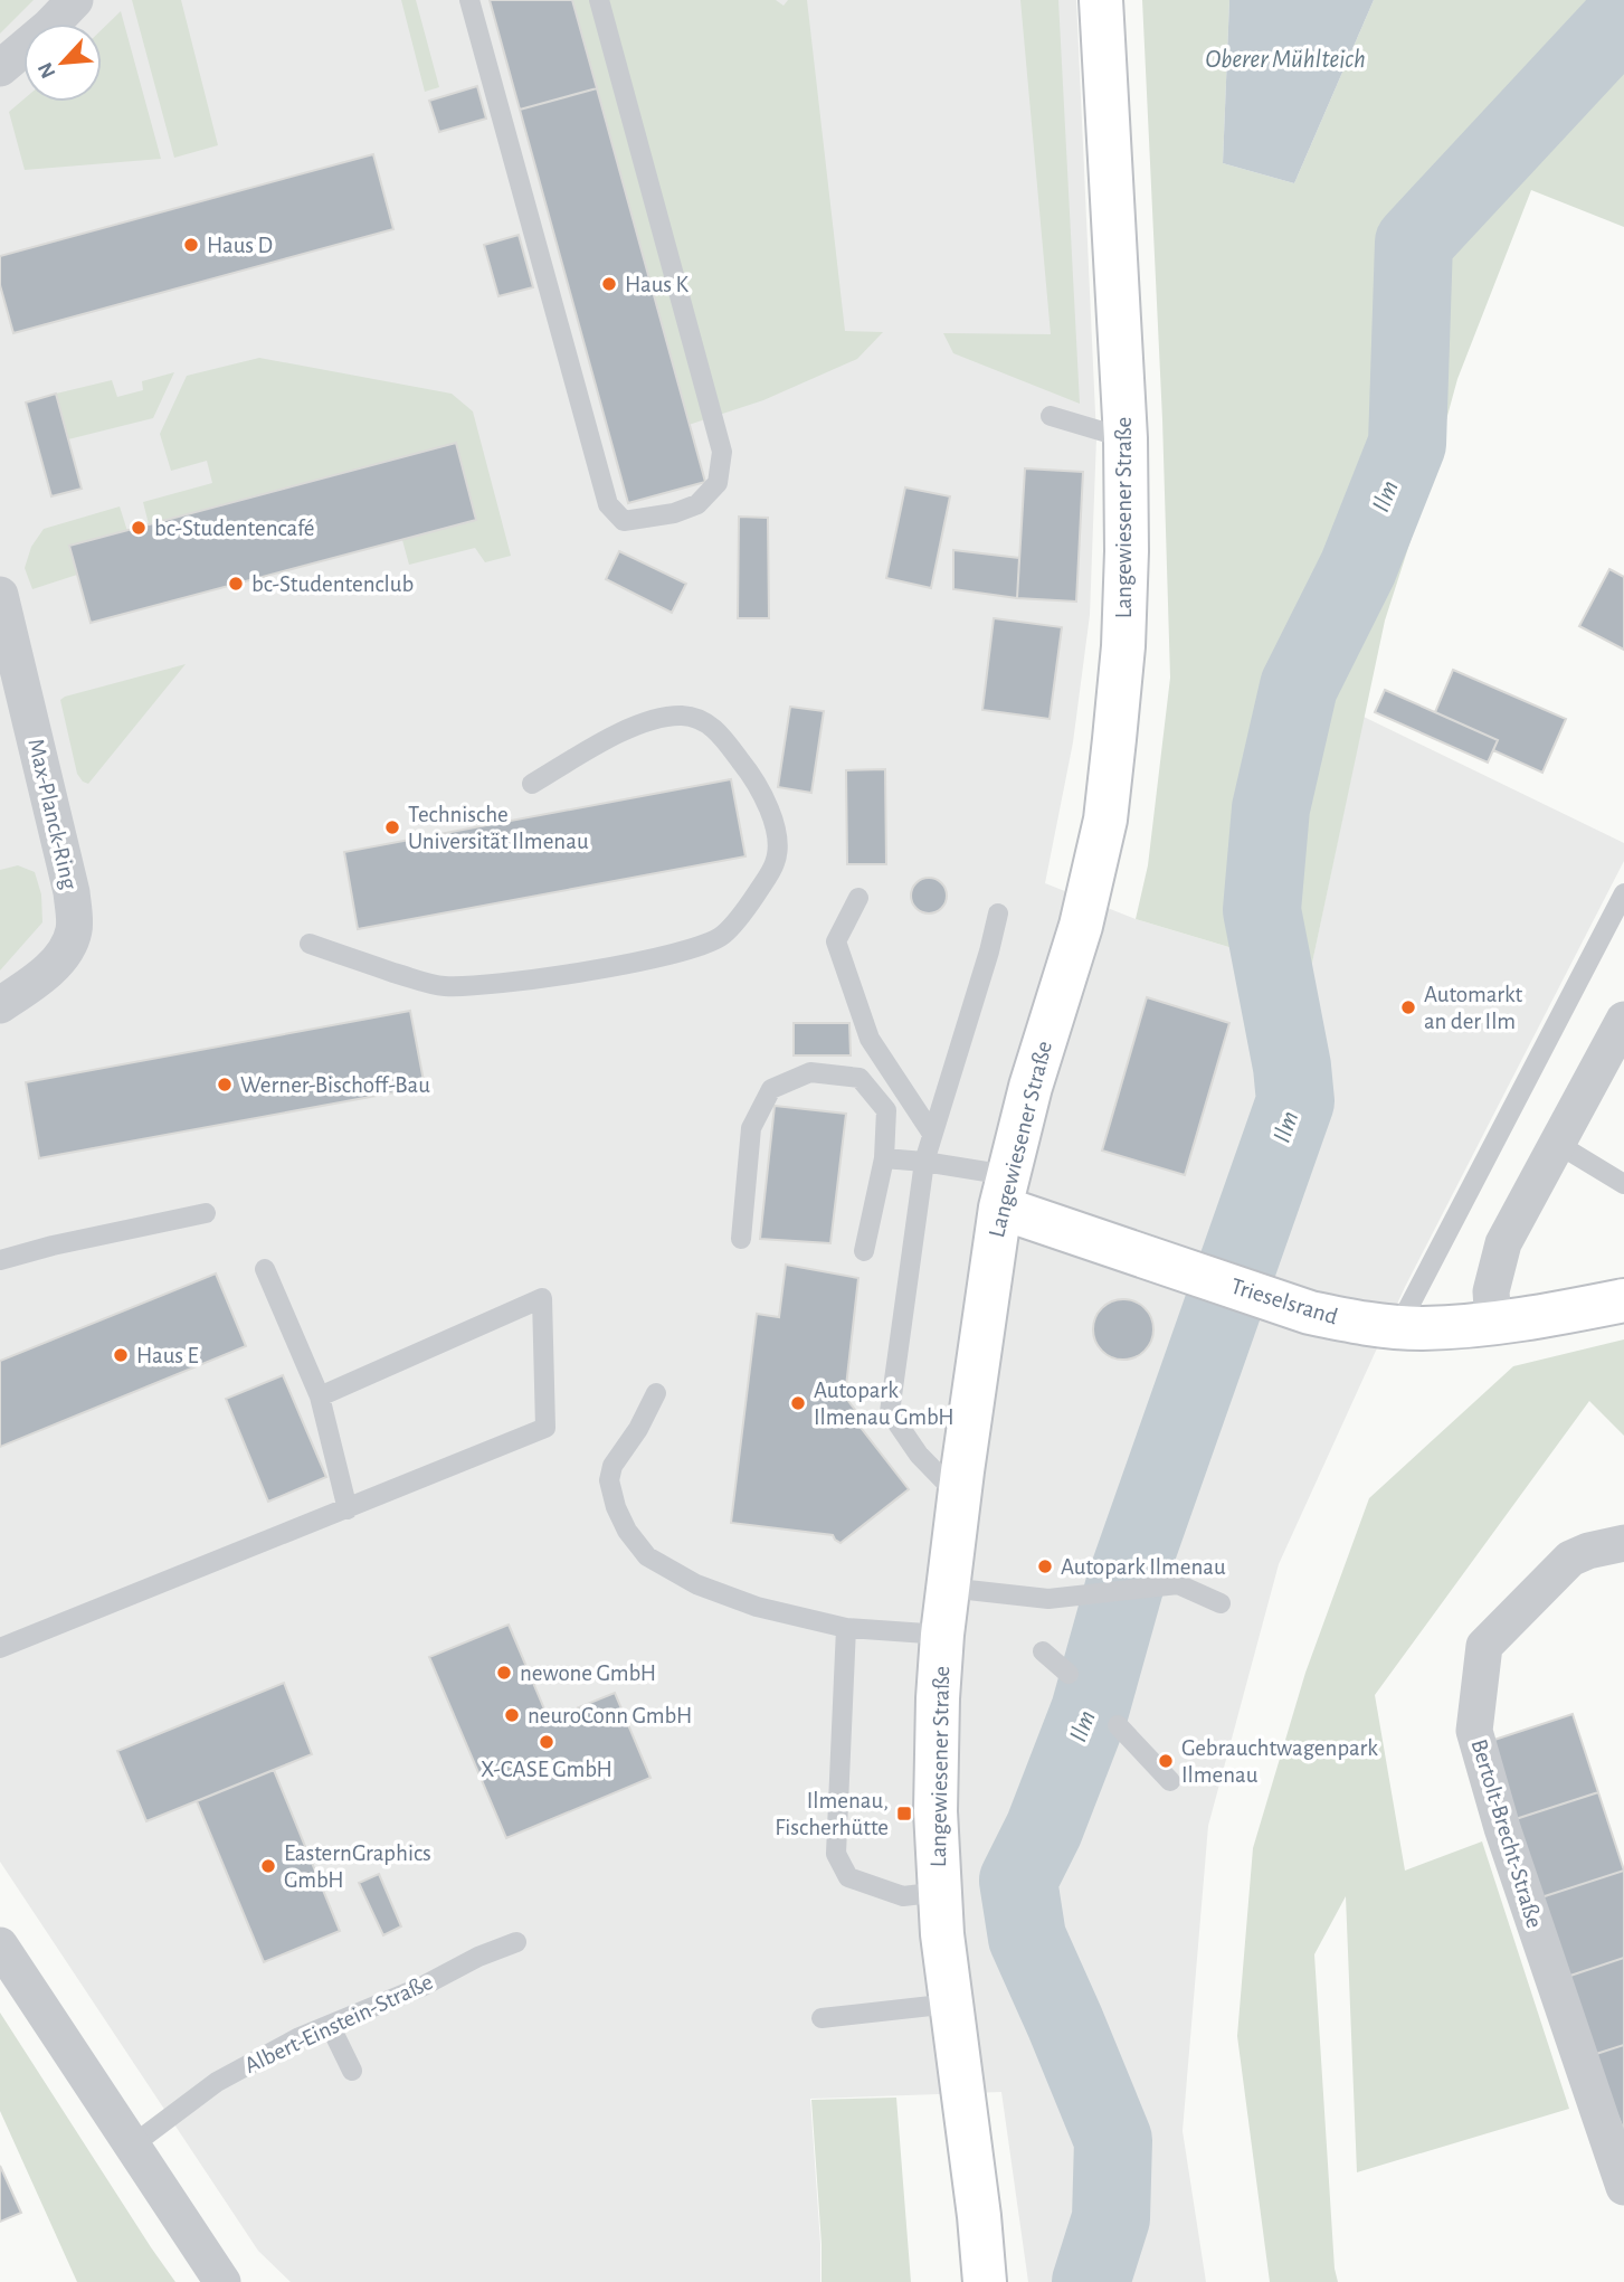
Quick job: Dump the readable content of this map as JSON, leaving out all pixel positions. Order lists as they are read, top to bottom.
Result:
{
  "streets": {
    "main road": ["Langewiesener Straße", "Trieselsrand"],
    "street": ["Max-Planck-Ring", "Bertolt-Brecht-Straße"],
    "lane": ["Albert-Einstein-Straße"]
  },
  "crossings": [
    ["Langewiesener Straße", "Trieselsrand"]
  ],
  "water": ["Oberer Mühlteich", "Ilm"],
  "places": {
    "other": [
      "Haus D",
      "Haus K",
      "bc-Studentencafé",
      "bc-Studentenclub",
      "Technische Universität Ilmenau",
      "Automarkt an der Ilm",
      "Werner-Bischoff-Bau",
      "Haus E",
      "Autopark Ilmenau GmbH",
      "Autopark Ilmenau",
      "newone GmbH",
      "neuroConn GmbH",
      "X-CASE GmbH",
      "Gebrauchtwagenpark Ilmenau",
      "EasternGraphics GmbH"
    ],
    "transit": ["Ilmenau, Fischerhütte"]
  },
  "north": "bottom left"
}
